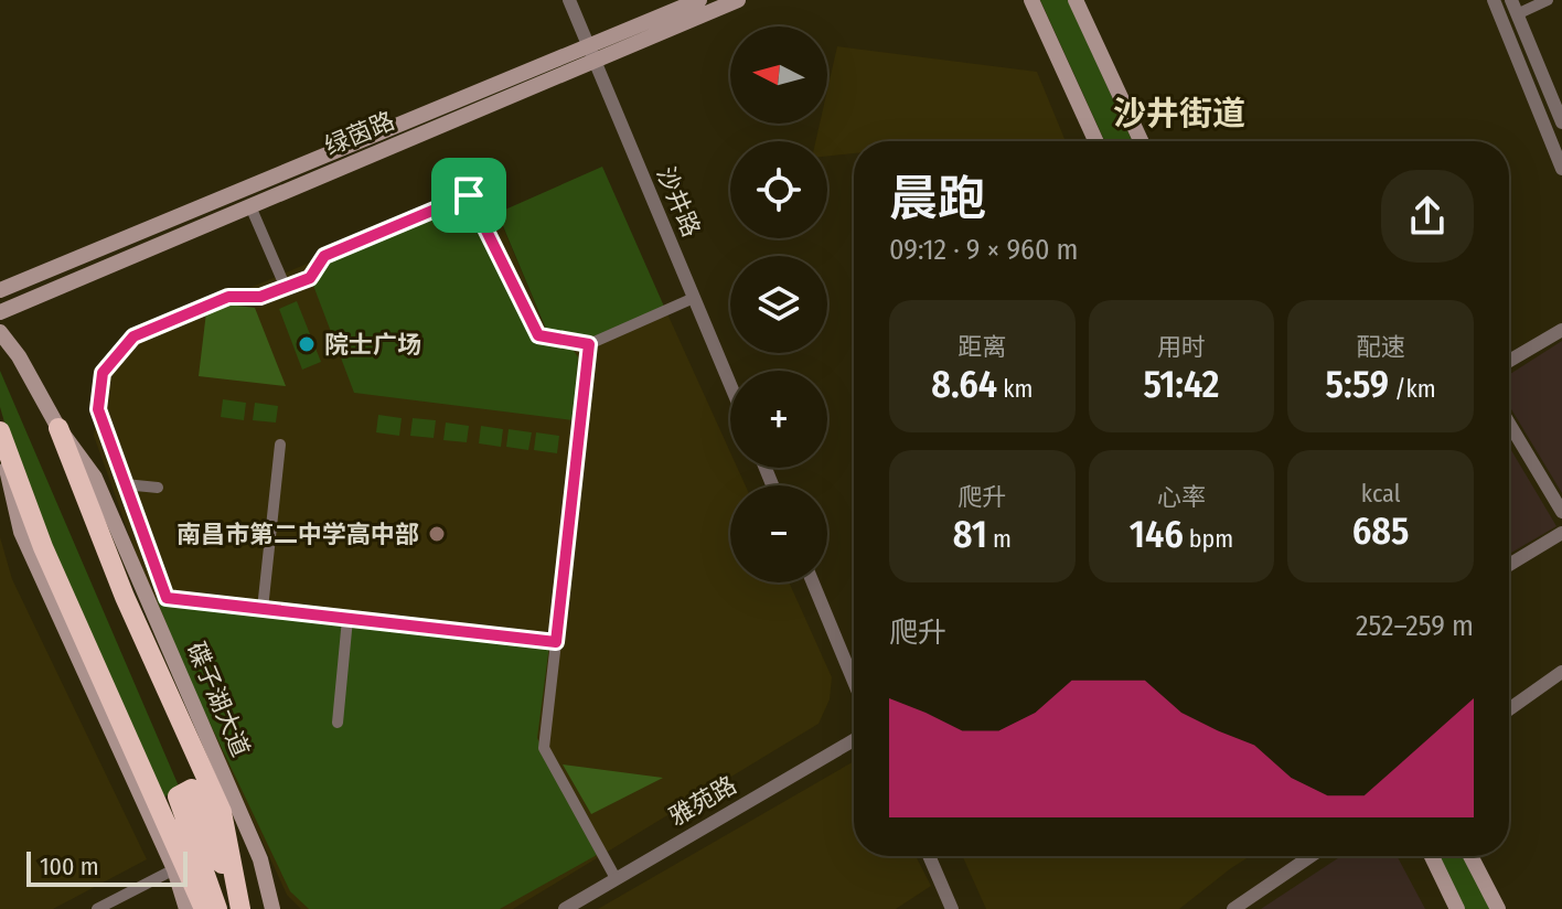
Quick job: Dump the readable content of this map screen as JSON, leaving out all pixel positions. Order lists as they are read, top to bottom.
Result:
{
  "streets": {
    "main road": ["绿茵路", "碟子湖大道"],
    "street": ["沙井路", "雅苑路"]
  },
  "crossings": [
    ["绿茵路", "沙井路"]
  ],
  "districts": ["沙井街道"],
  "places": ["院士广场", "南昌市第二中学高中部"],
  "scale_bar": "100 m",
  "north": "left",
  "page": {
    "map_buttons": ["+", "−"],
    "heading": ["晨跑", "09:12 · 9 × 960 m"],
    "stats": [
      ["距离", "8.64 km"],
      ["用时", "51:42"],
      ["配速", "5:59 /km"],
      ["爬升", "81 m"],
      ["心率", "146 bpm"],
      ["kcal", "685"]
    ],
    "chart": ["爬升", "252–259 m"],
    "scale": "100 m"
  }
}
